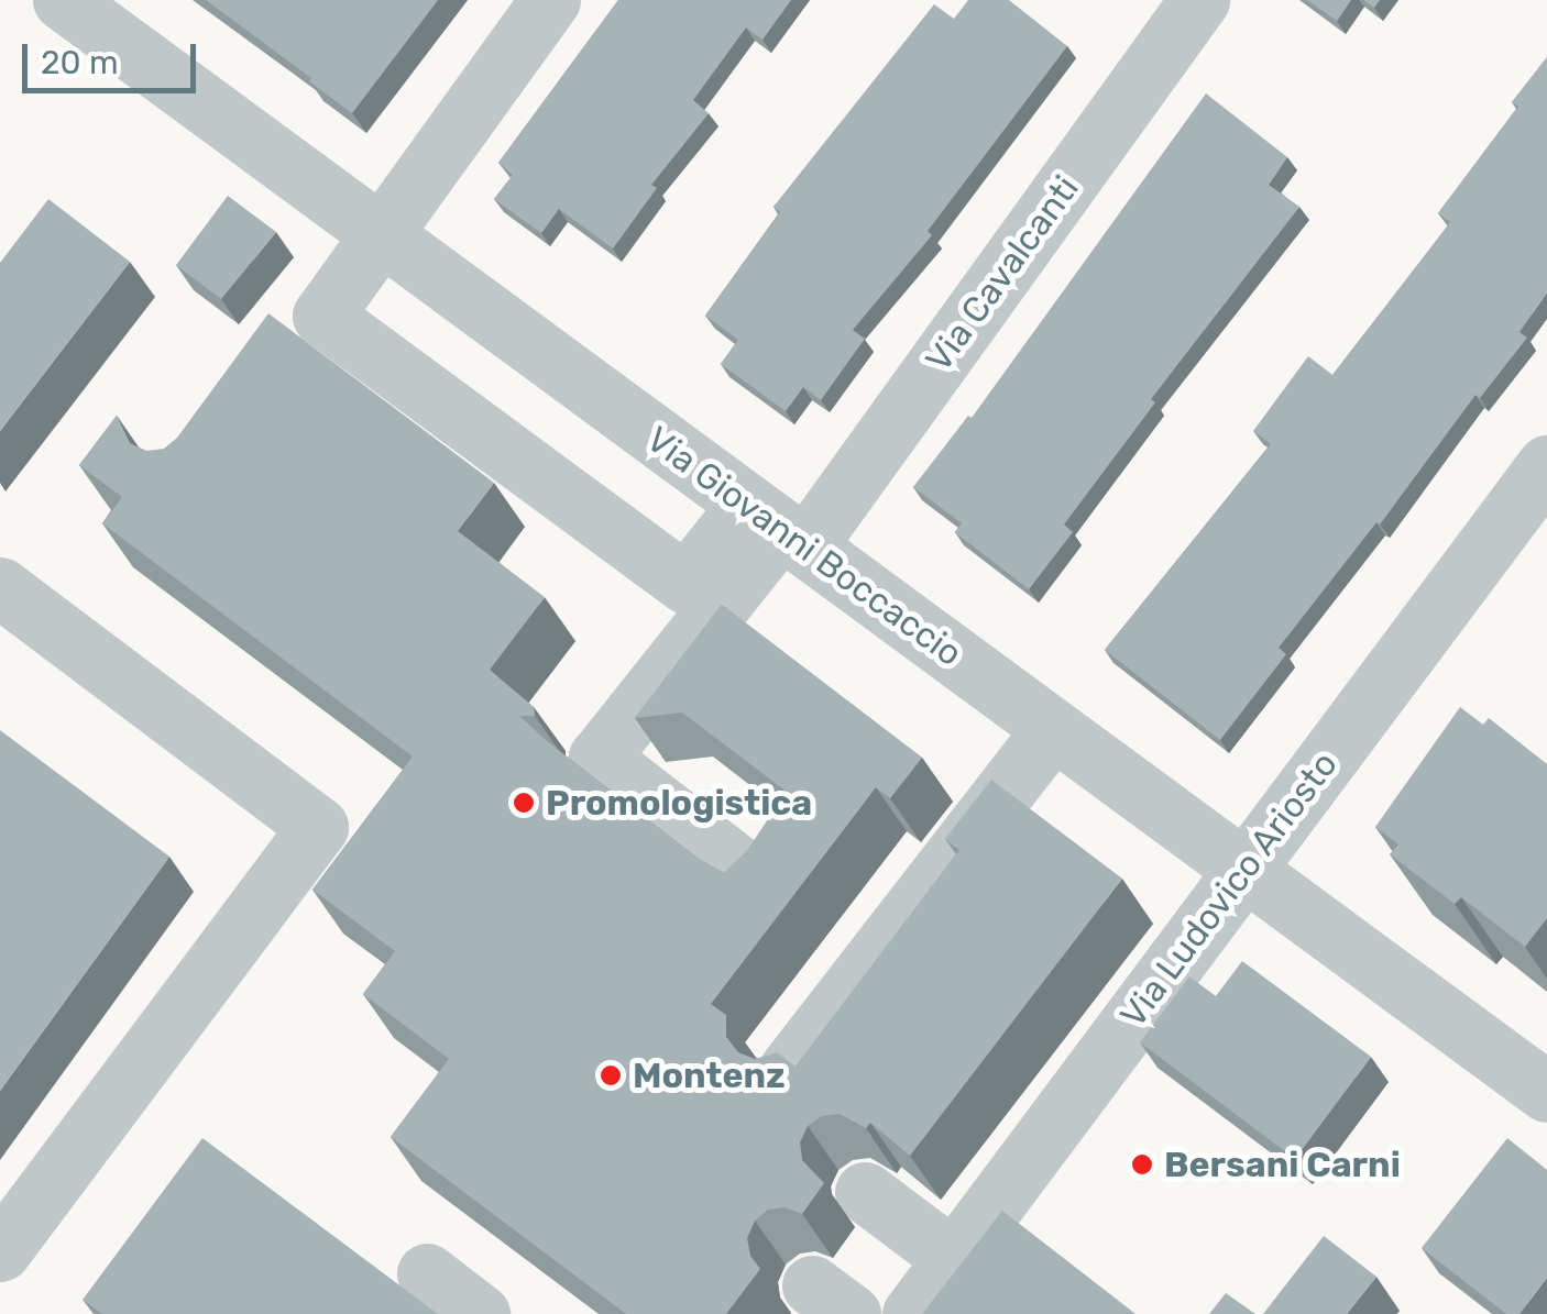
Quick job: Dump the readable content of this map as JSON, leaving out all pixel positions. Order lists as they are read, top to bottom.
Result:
{
  "streets": {
    "street": ["Via Cavalcanti", "Via Giovanni Boccaccio", "Via Ludovico Ariosto"]
  },
  "crossings": [
    ["Via Cavalcanti", "Via Giovanni Boccaccio"],
    ["Via Giovanni Boccaccio", "Via Ludovico Ariosto"]
  ],
  "places": ["Promologistica", "Montenz", "Bersani Carni"],
  "scale_bar": "20 m"
}
